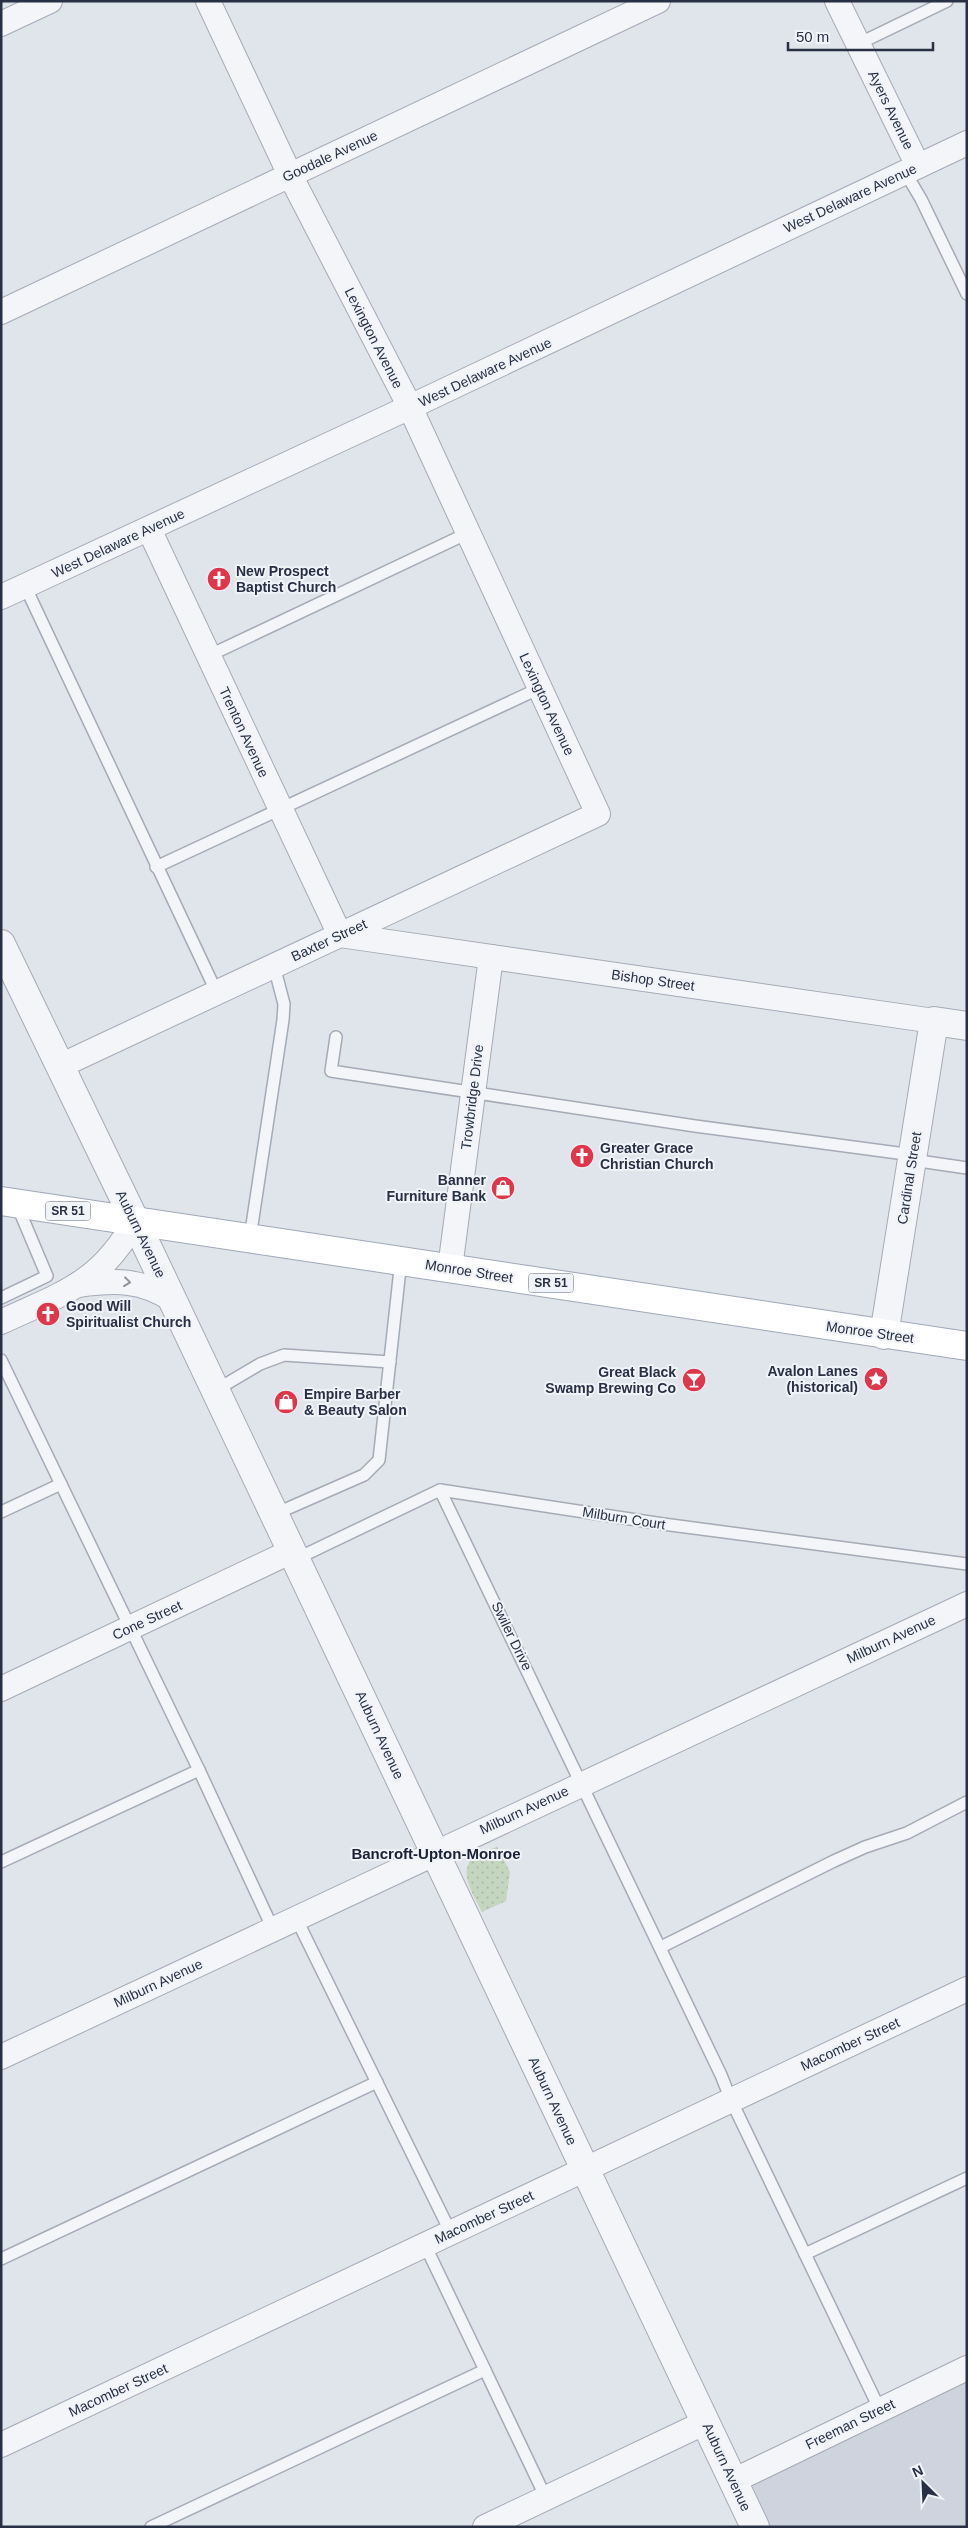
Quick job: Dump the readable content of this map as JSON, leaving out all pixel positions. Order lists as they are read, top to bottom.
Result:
{
  "streets": {
    "main road": ["SR 51", "Monroe Street"],
    "street": [
      "Ayers Avenue",
      "Goodale Avenue",
      "West Delaware Avenue",
      "Lexington Avenue",
      "Trenton Avenue",
      "Baxter Street",
      "Bishop Street",
      "Trowbridge Drive",
      "Cardinal Street",
      "Auburn Avenue",
      "Cone Street",
      "Milburn Avenue",
      "Macomber Street",
      "Freeman Street"
    ],
    "lane": ["Milburn Court", "Swiler Drive"]
  },
  "crossings": [
    ["Ayers Avenue", "West Delaware Avenue"],
    ["Goodale Avenue", "Lexington Avenue"],
    ["West Delaware Avenue", "Lexington Avenue"],
    ["West Delaware Avenue", "Trenton Avenue"],
    ["Lexington Avenue", "Baxter Street"],
    ["Trenton Avenue", "Baxter Street"],
    ["Trenton Avenue", "Bishop Street"],
    ["Baxter Street", "Bishop Street"],
    ["Baxter Street", "Auburn Avenue"],
    ["Bishop Street", "Trowbridge Drive"],
    ["Bishop Street", "Cardinal Street"],
    ["Trowbridge Drive", "Monroe Street"],
    ["Cardinal Street", "Monroe Street"],
    ["Auburn Avenue", "Monroe Street"],
    ["Auburn Avenue", "Cone Street"],
    ["Auburn Avenue", "Milburn Avenue"],
    ["Auburn Avenue", "Macomber Street"],
    ["Auburn Avenue", "Freeman Street"],
    ["Milburn Court", "Swiler Drive"],
    ["Swiler Drive", "Milburn Avenue"],
    ["Swiler Drive", "Macomber Street"],
    ["Swiler Drive", "Freeman Street"]
  ],
  "districts": ["Bancroft-Upton-Monroe"],
  "places": {
    "church": ["New Prospect Baptist Church", "Greater Grace Christian Church", "Good Will Spiritualist Church"],
    "shop": ["Banner Furniture Bank", "Empire Barber & Beauty Salon"],
    "place": ["Avalon Lanes (historical)"],
    "bar": ["Great Black Swamp Brewing Co"]
  },
  "scale_bar": "50 m",
  "north": "top left"
}
